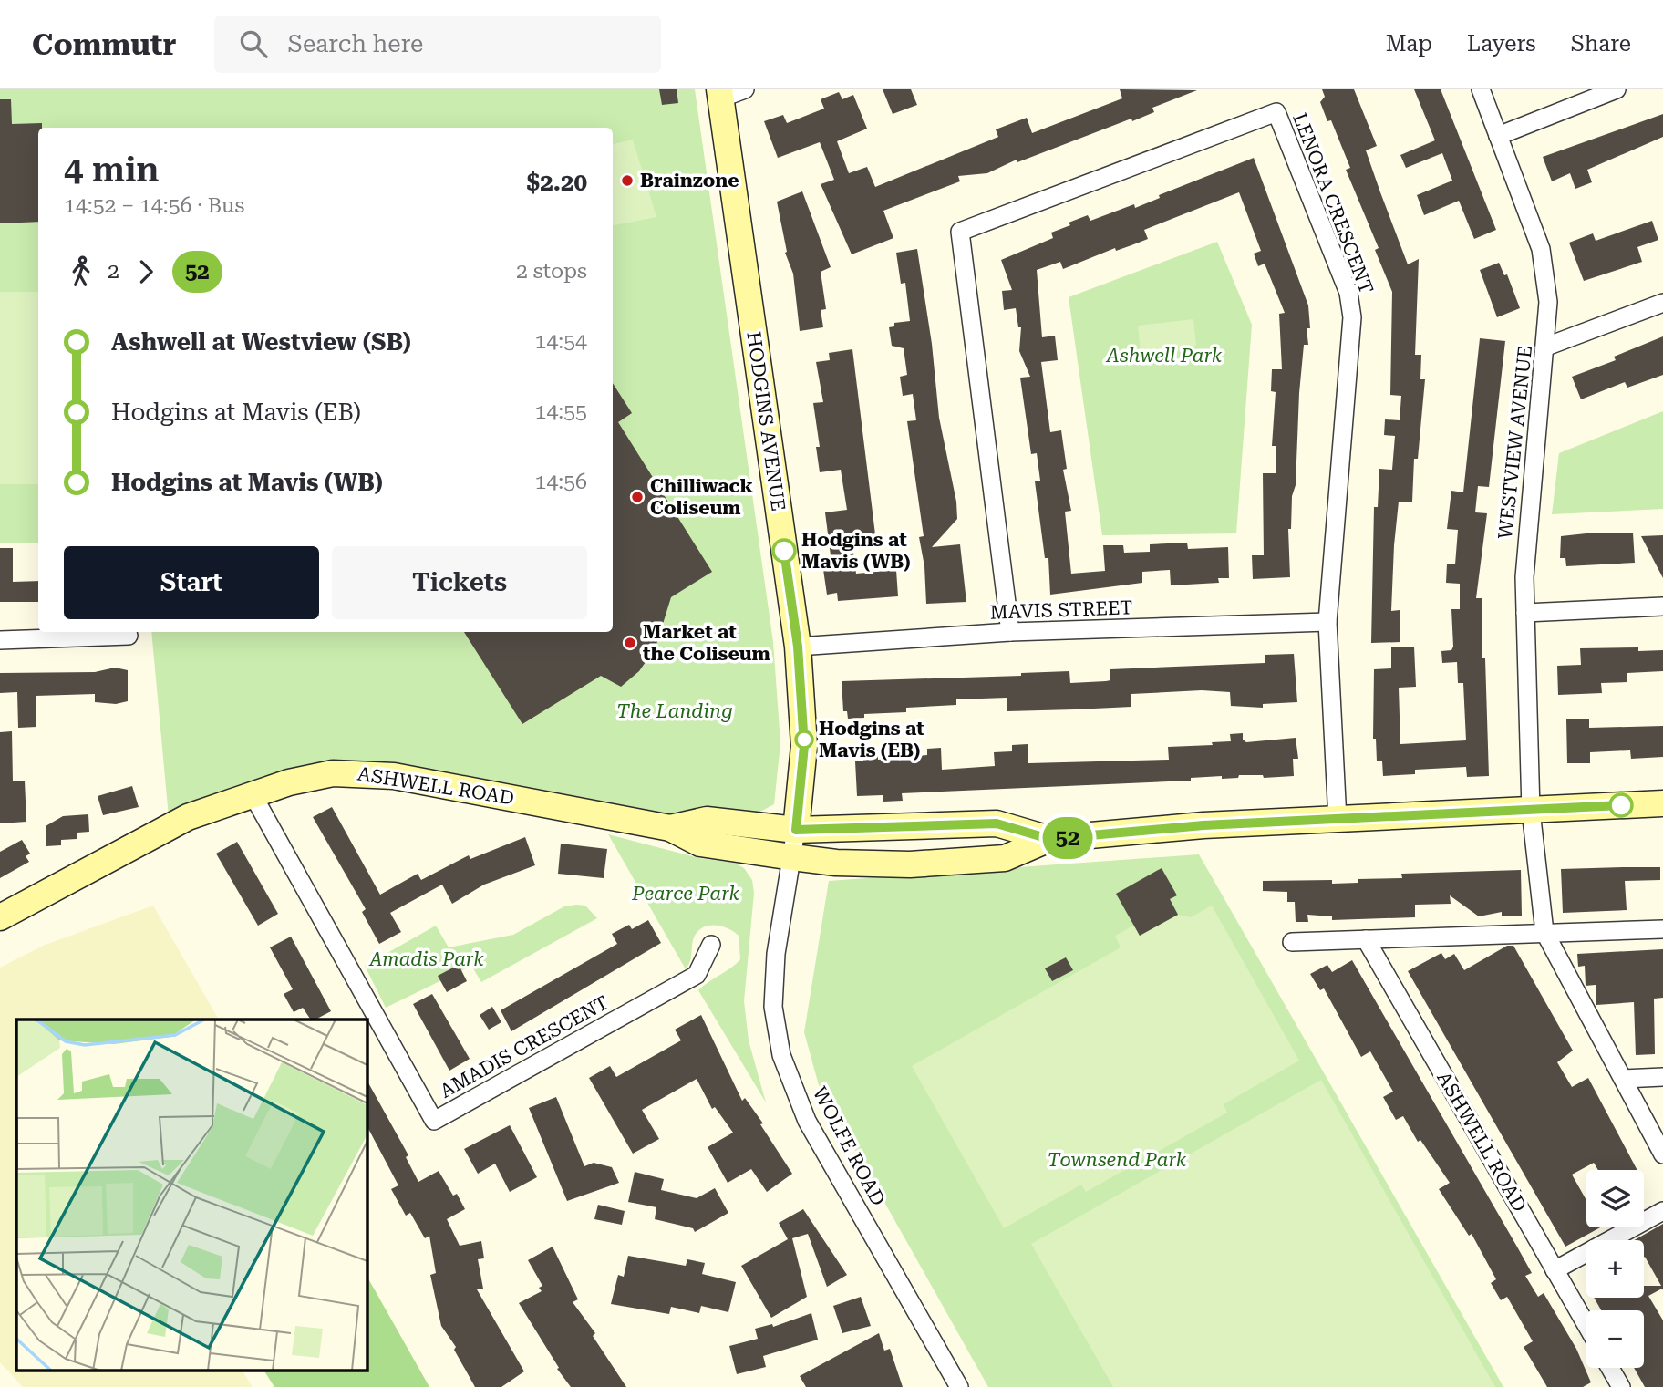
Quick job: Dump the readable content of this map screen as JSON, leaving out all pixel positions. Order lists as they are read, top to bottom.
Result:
{
  "streets": {
    "street": [
      "LENORA CRESCENT",
      "HODGINS AVENUE",
      "WESTVIEW AVENUE",
      "MAVIS STREET",
      "ASHWELL ROAD",
      "AMADIS CRESCENT",
      "WOLFE ROAD"
    ]
  },
  "crossings": [
    ["LENORA CRESCENT", "MAVIS STREET"],
    ["LENORA CRESCENT", "ASHWELL ROAD"],
    ["HODGINS AVENUE", "MAVIS STREET"],
    ["HODGINS AVENUE", "ASHWELL ROAD"],
    ["HODGINS AVENUE", "WOLFE ROAD"],
    ["WESTVIEW AVENUE", "ASHWELL ROAD"],
    ["ASHWELL ROAD", "AMADIS CRESCENT"],
    ["ASHWELL ROAD", "WOLFE ROAD"]
  ],
  "parks": [
    "Ashwell Park",
    "The Landing",
    "Pearce Park",
    "Amadis Park",
    "Townsend Park"
  ],
  "places": [
    "Brainzone",
    "Chilliwack Coliseum",
    "Hodgins at Mavis (WB)",
    "Market at the Coliseum",
    "Hodgins at Mavis (EB)"
  ],
  "lines": ["bus line 52"],
  "page": {
    "header": "Commutr",
    "search": "Search here",
    "nav": ["Map", "Layers", "Share"],
    "on_map": "52",
    "heading": ["4 min", "14:52 – 14:56 · Bus", "$2.20"],
    "legs": ["2", "52", "2 stops"],
    "list": [
      {
        "name": "Ashwell at Westview (SB)",
        "value": "14:54"
      },
      {
        "name": "Hodgins at Mavis (EB)",
        "value": "14:55"
      },
      {
        "name": "Hodgins at Mavis (WB)",
        "value": "14:56"
      }
    ],
    "buttons": ["Start", "Tickets"],
    "map_buttons": ["+", "−"]
  }
}
